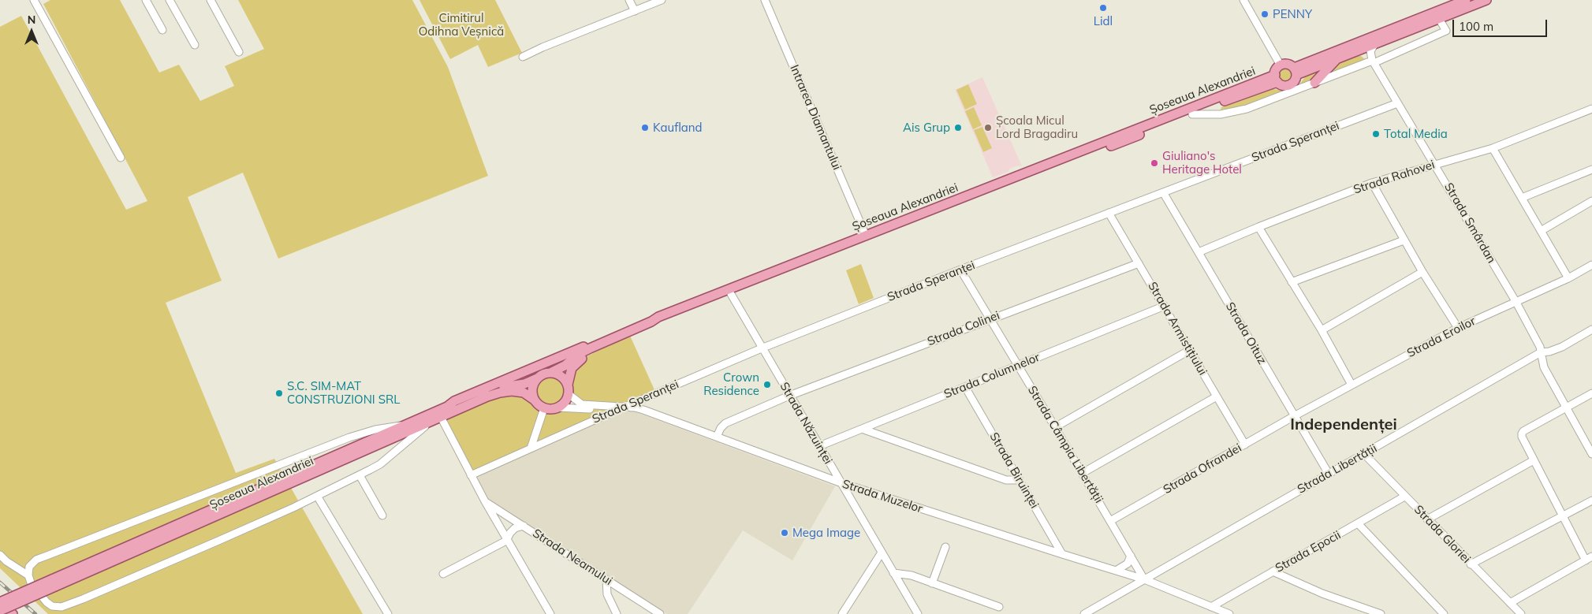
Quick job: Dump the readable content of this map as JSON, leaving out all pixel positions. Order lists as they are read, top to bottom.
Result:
{
  "streets": {
    "main road": ["Șoseaua Alexandriei"],
    "street": [
      "Intrarea Diamantului",
      "Strada Speranței",
      "Strada Rahovei",
      "Strada Smârdan",
      "Strada Colinei",
      "Strada Armistițiului",
      "Strada Oituz",
      "Strada Eroilor",
      "Strada Columnelor",
      "Strada Năzuinței",
      "Strada Câmpia Libertății",
      "Strada Ofrandei",
      "Strada Libertății",
      "Strada Biruinței",
      "Strada Muzelor",
      "Strada Gloriei",
      "Strada Epocii",
      "Strada Neamului"
    ]
  },
  "crossings": [
    ["Șoseaua Alexandriei", "Intrarea Diamantului"],
    ["Șoseaua Alexandriei", "Strada Năzuinței"],
    ["Strada Speranței", "Strada Smârdan"],
    ["Strada Speranței", "Strada Armistițiului"],
    ["Strada Speranței", "Strada Oituz"],
    ["Strada Speranței", "Strada Năzuinței"],
    ["Strada Speranței", "Strada Câmpia Libertății"],
    ["Strada Speranței", "Strada Muzelor"],
    ["Strada Rahovei", "Strada Smârdan"],
    ["Strada Rahovei", "Strada Oituz"],
    ["Strada Smârdan", "Strada Eroilor"],
    ["Strada Smârdan", "Strada Libertății"],
    ["Strada Colinei", "Strada Armistițiului"],
    ["Strada Colinei", "Strada Năzuinței"],
    ["Strada Colinei", "Strada Câmpia Libertății"],
    ["Strada Colinei", "Strada Muzelor"],
    ["Strada Armistițiului", "Strada Columnelor"],
    ["Strada Armistițiului", "Strada Ofrandei"],
    ["Strada Oituz", "Strada Eroilor"],
    ["Strada Oituz", "Strada Ofrandei"],
    ["Strada Oituz", "Strada Libertății"],
    ["Strada Eroilor", "Strada Ofrandei"],
    ["Strada Columnelor", "Strada Năzuinței"],
    ["Strada Columnelor", "Strada Câmpia Libertății"],
    ["Strada Columnelor", "Strada Biruinței"],
    ["Strada Năzuinței", "Strada Muzelor"],
    ["Strada Câmpia Libertății", "Strada Ofrandei"],
    ["Strada Câmpia Libertății", "Strada Libertății"],
    ["Strada Câmpia Libertății", "Strada Muzelor"],
    ["Strada Libertății", "Strada Muzelor"],
    ["Strada Libertății", "Strada Gloriei"],
    ["Strada Biruinței", "Strada Muzelor"],
    ["Strada Muzelor", "Strada Epocii"],
    ["Strada Gloriei", "Strada Epocii"]
  ],
  "districts": ["Independenței"],
  "parks": ["Cimitirul Odihna Veșnică"],
  "places": [
    "Lidl",
    "PENNY",
    "Kaufland",
    "Ais Grup",
    "Școala Micul Lord Bragadiru",
    "Total Media",
    "Giuliano's Heritage Hotel",
    "Crown Residence",
    "S.C. SIM-MAT CONSTRUZIONI SRL",
    "Mega Image"
  ],
  "scale_bar": "100 m",
  "north": "top"
}
